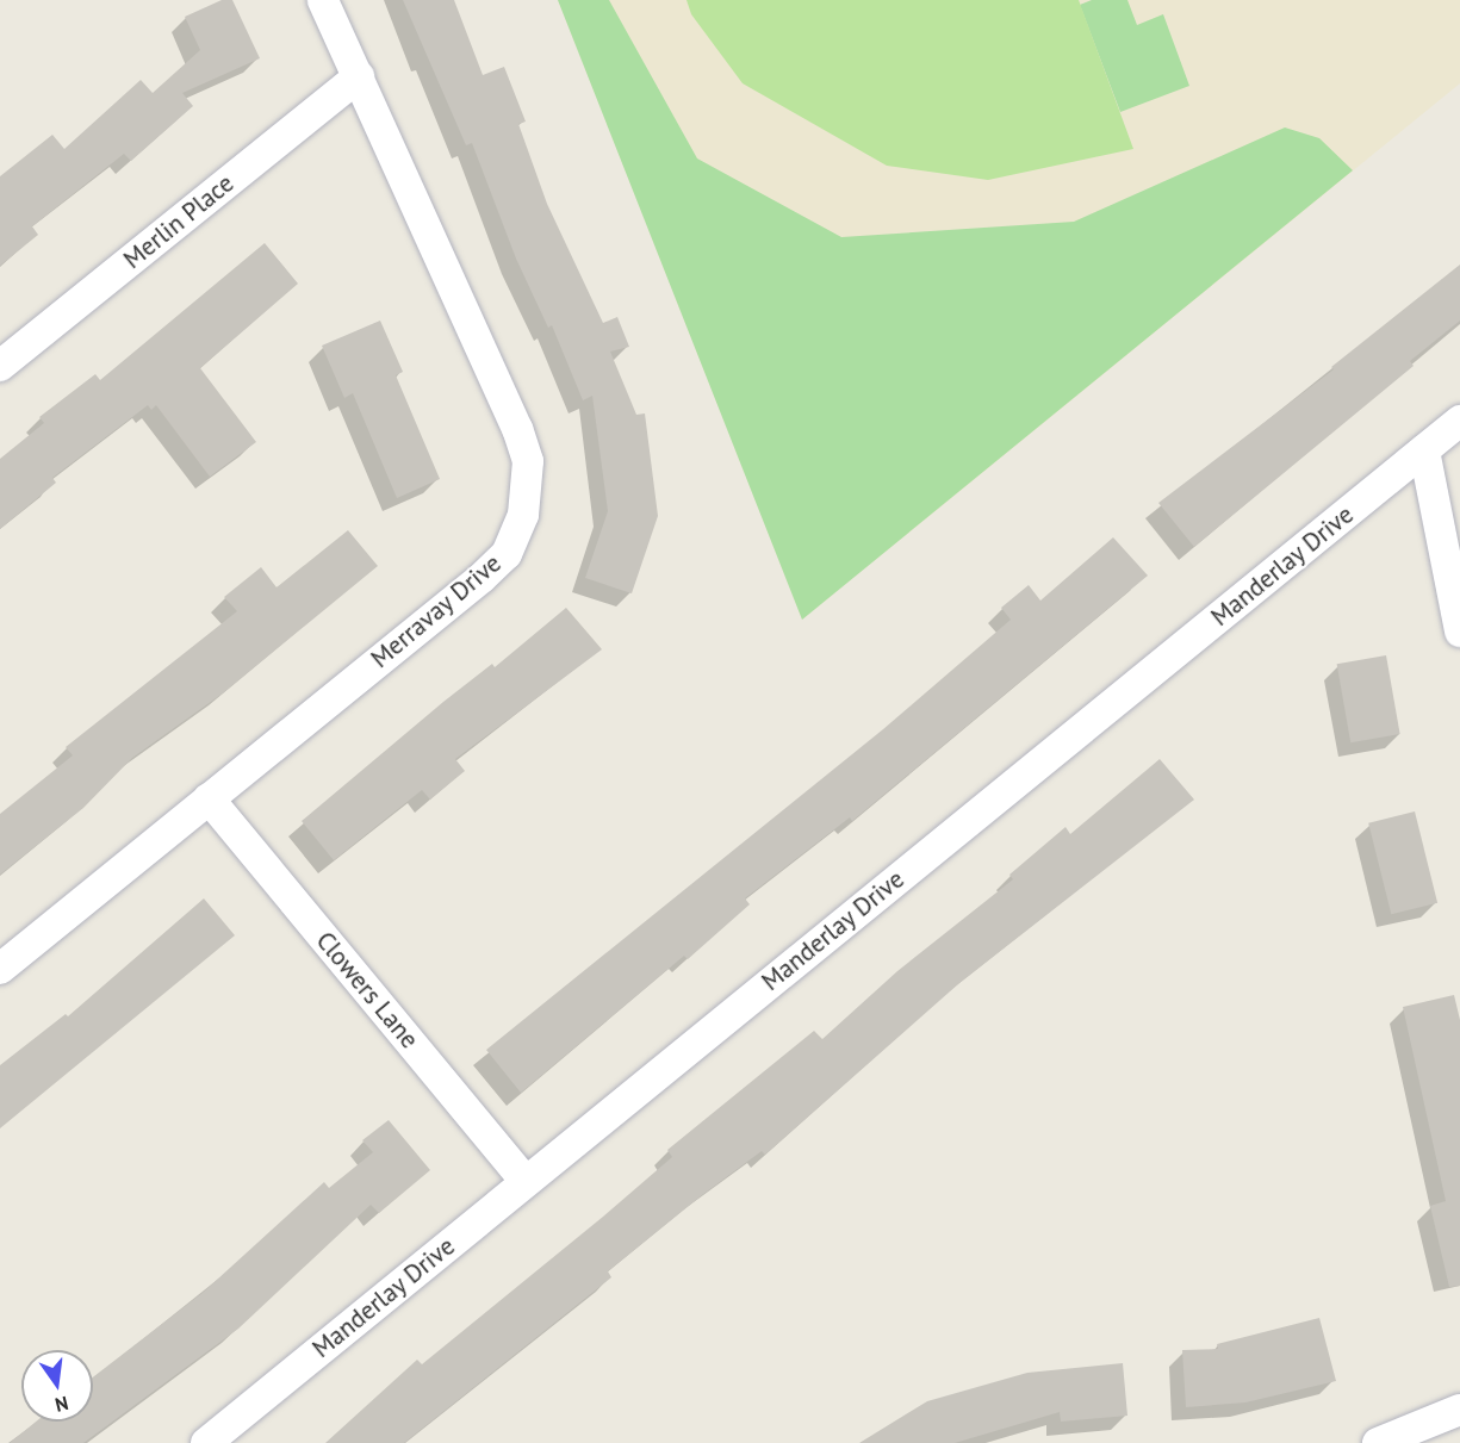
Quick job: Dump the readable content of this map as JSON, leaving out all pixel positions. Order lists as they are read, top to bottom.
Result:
{
  "streets": {
    "street": [
      "Merlin Place",
      "Manderlay Drive",
      "Merravay Drive",
      "Clowers Lane"
    ]
  },
  "crossings": [
    ["Merlin Place", "Merravay Drive"],
    ["Manderlay Drive", "Clowers Lane"],
    ["Merravay Drive", "Clowers Lane"]
  ],
  "north": "bottom"
}
